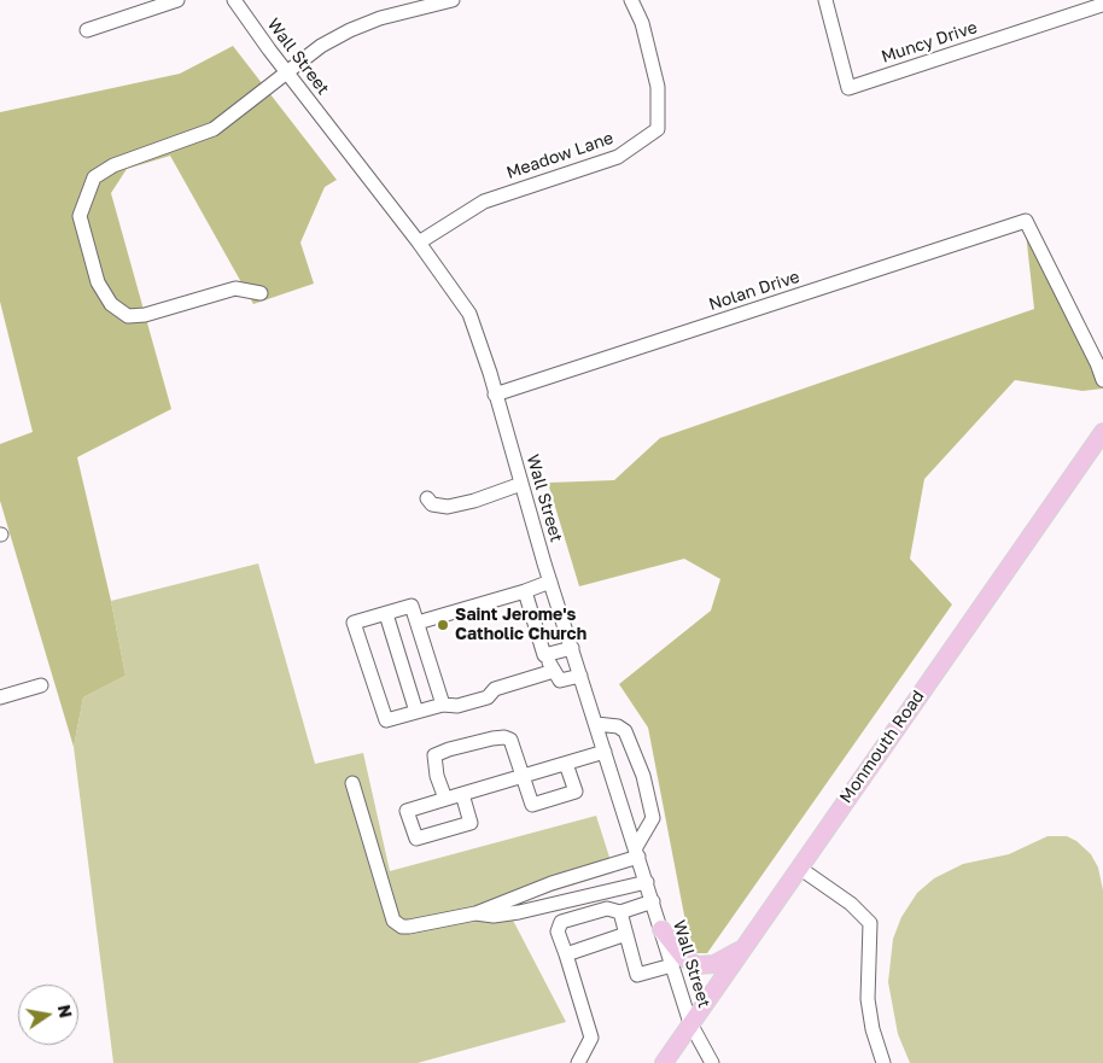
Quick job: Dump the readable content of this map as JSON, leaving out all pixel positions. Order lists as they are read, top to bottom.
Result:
{
  "streets": {
    "main road": ["Monmouth Road"],
    "street": [
      "Muncy Drive",
      "Wall Street",
      "Meadow Lane",
      "Nolan Drive"
    ]
  },
  "crossings": [
    ["Wall Street", "Meadow Lane"],
    ["Wall Street", "Nolan Drive"],
    ["Wall Street", "Monmouth Road"]
  ],
  "places": ["Saint Jerome's Catholic Church"],
  "north": "right"
}
